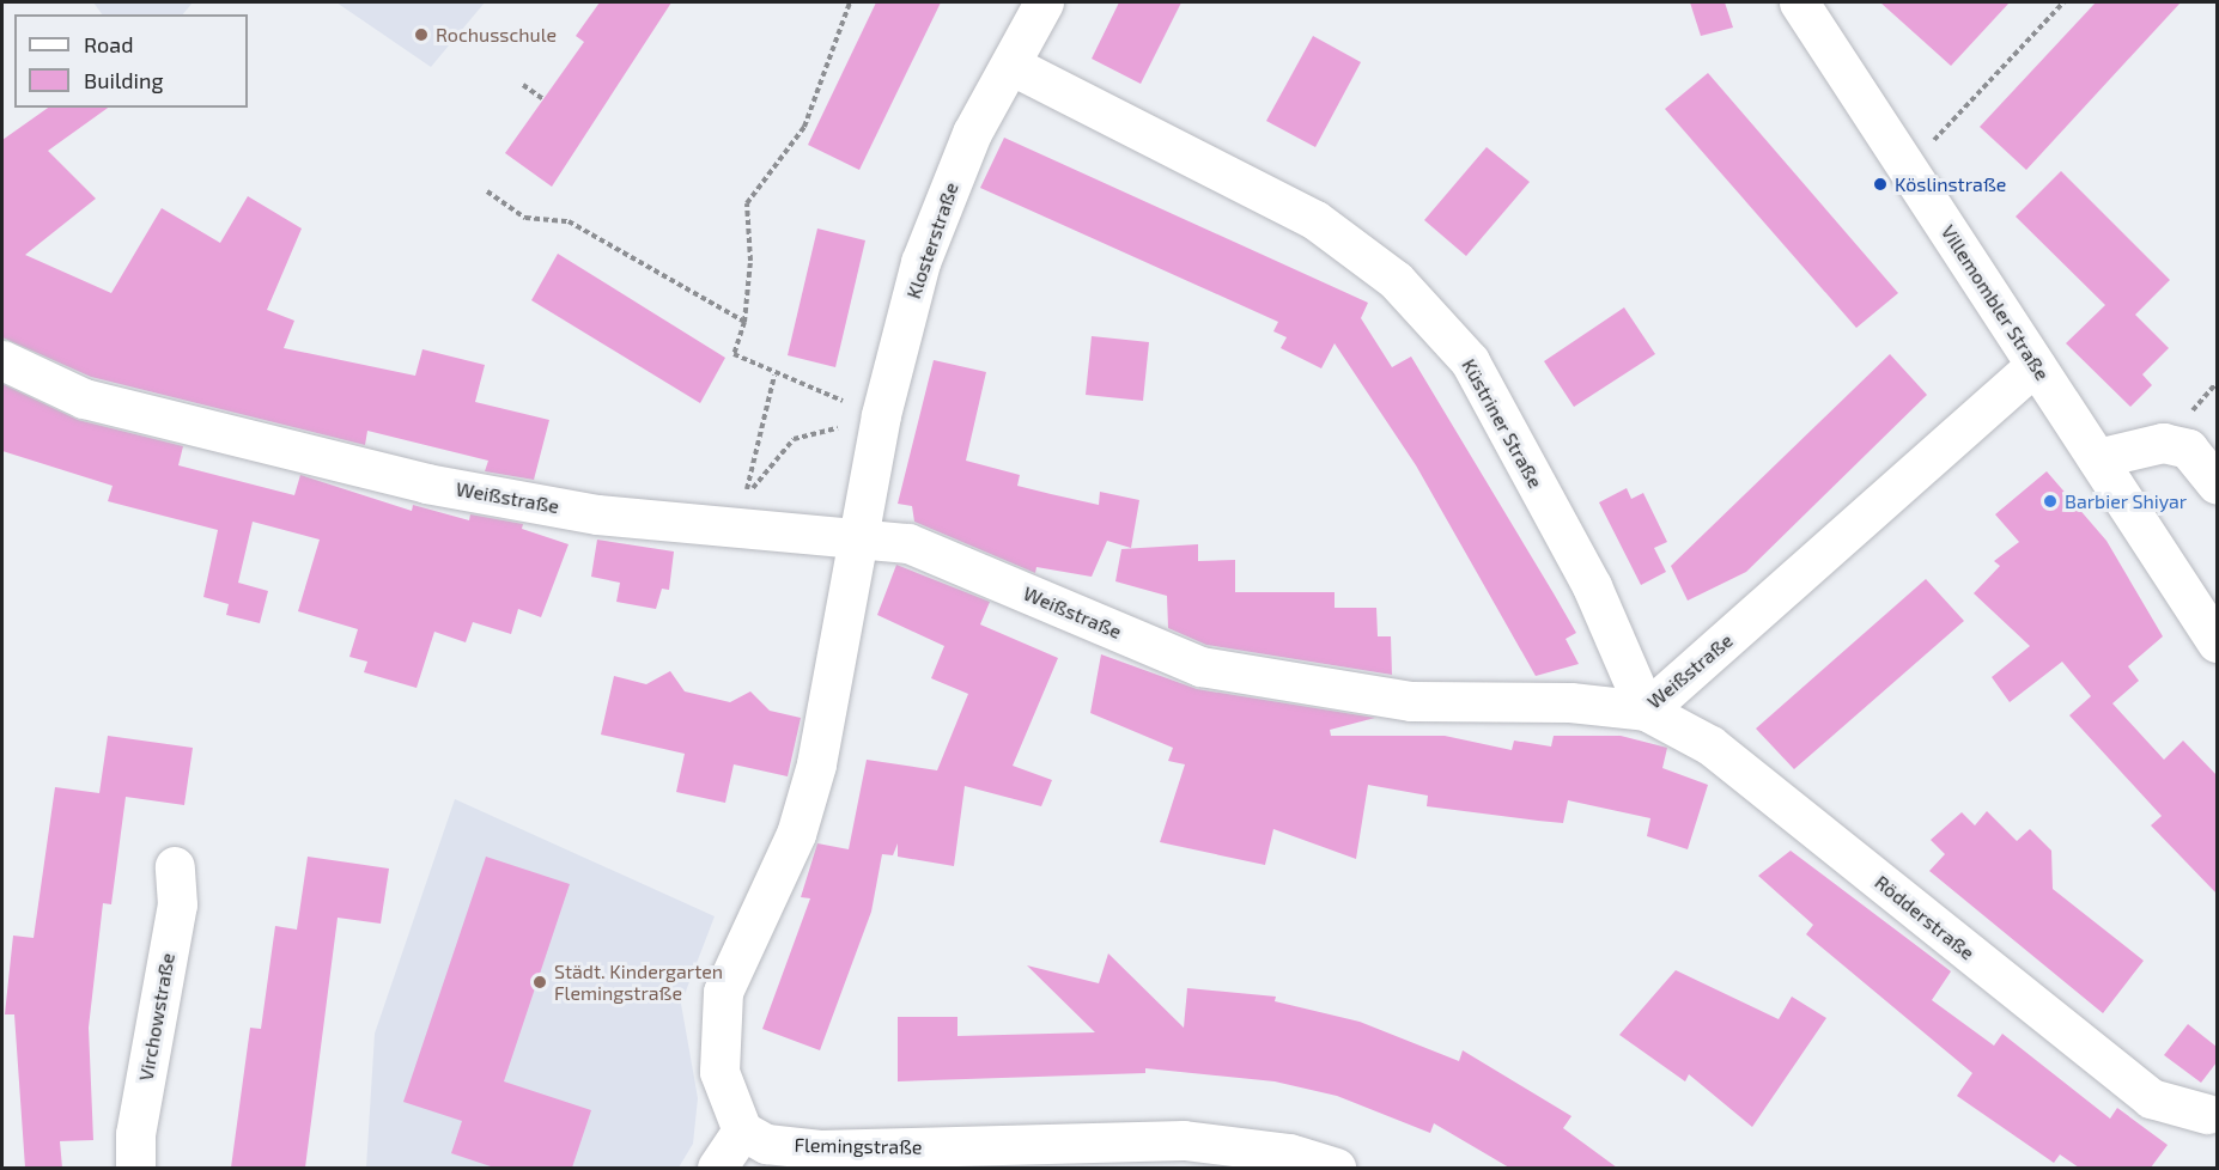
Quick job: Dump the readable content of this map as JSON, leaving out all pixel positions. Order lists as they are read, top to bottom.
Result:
{
  "streets": {
    "street": [
      "Klosterstraße",
      "Villemombler Straße",
      "Küstriner Straße",
      "Weißstraße",
      "Rödderstraße",
      "Virchowstraße",
      "Flemingstraße"
    ]
  },
  "crossings": [
    ["Klosterstraße", "Küstriner Straße"],
    ["Klosterstraße", "Weißstraße"],
    ["Villemombler Straße", "Weißstraße"],
    ["Küstriner Straße", "Weißstraße"],
    ["Küstriner Straße", "Rödderstraße"],
    ["Weißstraße", "Rödderstraße"]
  ],
  "places": [
    "Rochusschule",
    "Köslinstraße",
    "Barbier Shiyar",
    "Städt. Kindergarten Flemingstraße"
  ],
  "legend": ["Road", "Building"]
}
